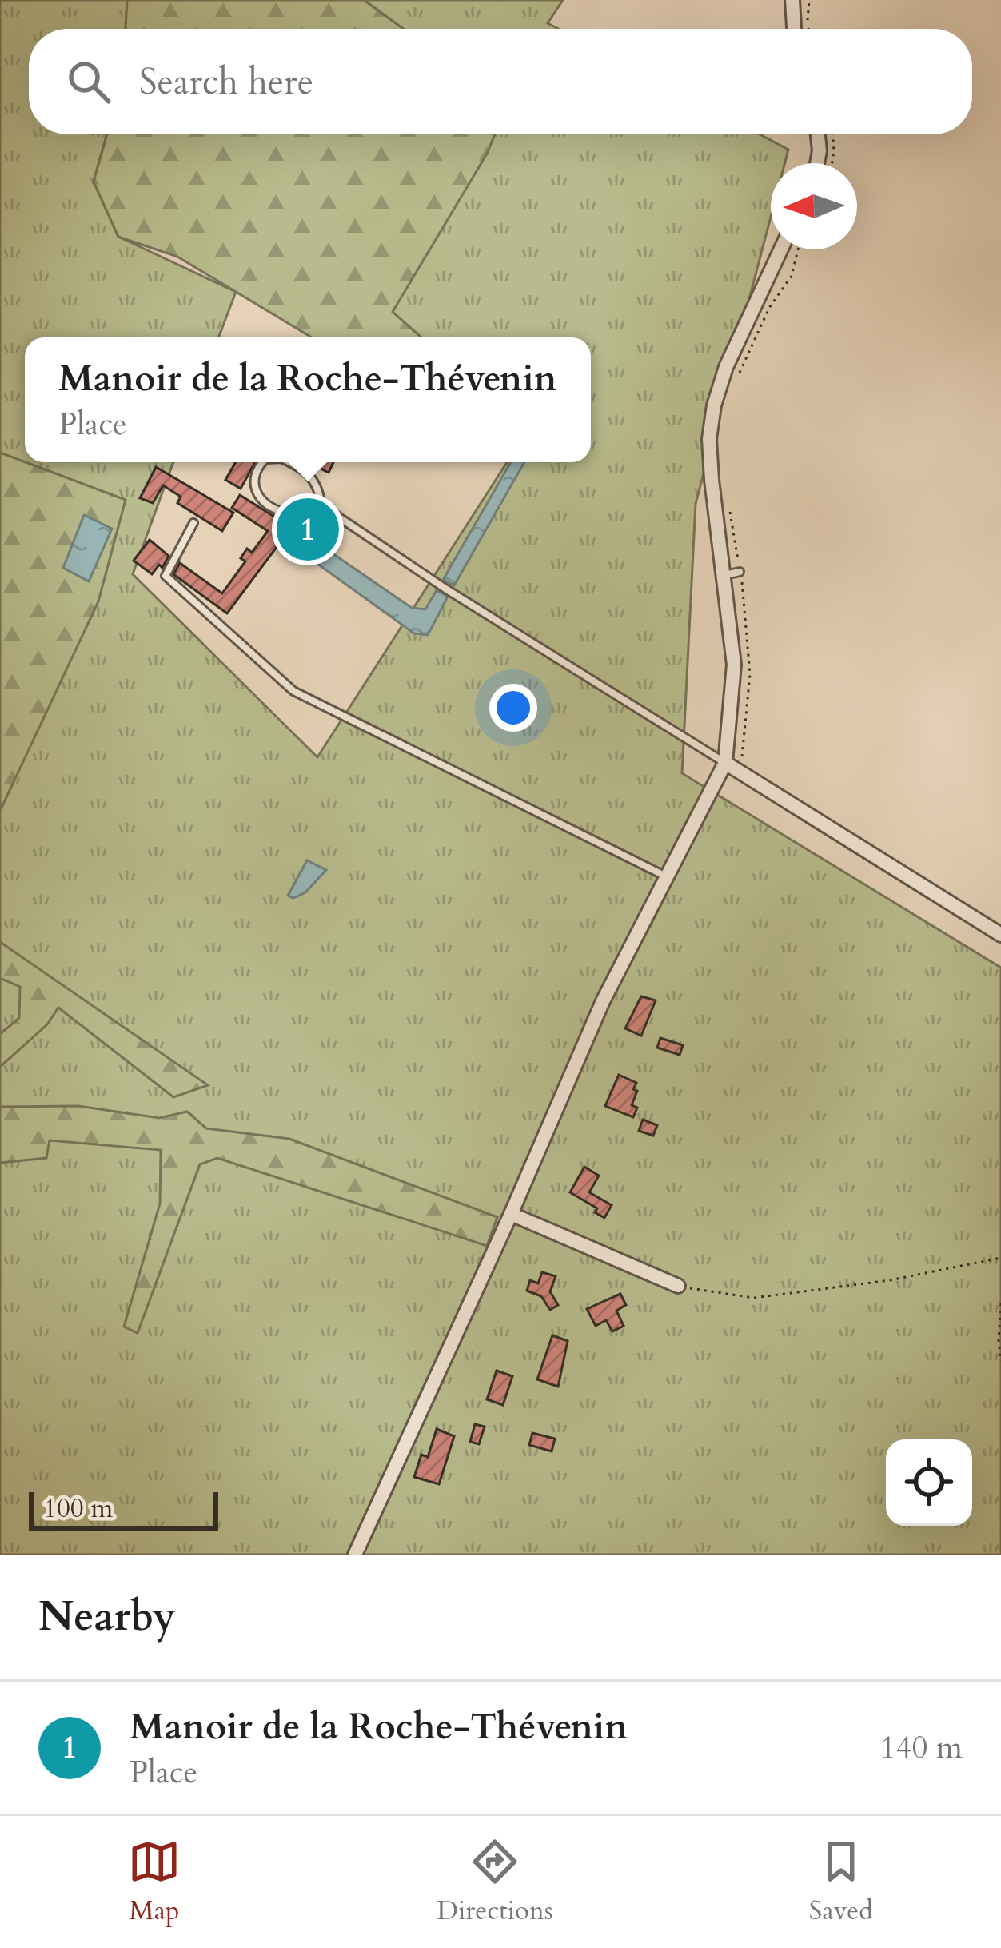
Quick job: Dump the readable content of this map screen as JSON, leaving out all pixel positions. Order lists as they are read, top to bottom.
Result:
{
  "scale_bar": "100 m",
  "north": "left",
  "page": {
    "search": "Search here",
    "popup": ["Manoir de la Roche-Thévenin", "Place"],
    "pins": "1",
    "scale": "100 m",
    "heading": "Nearby",
    "list": [
      {
        "mark": "1",
        "name": "Manoir de la Roche-Thévenin",
        "note": "Place",
        "value": "140 m"
      }
    ],
    "nav": ["Map", "Directions", "Saved"]
  }
}
